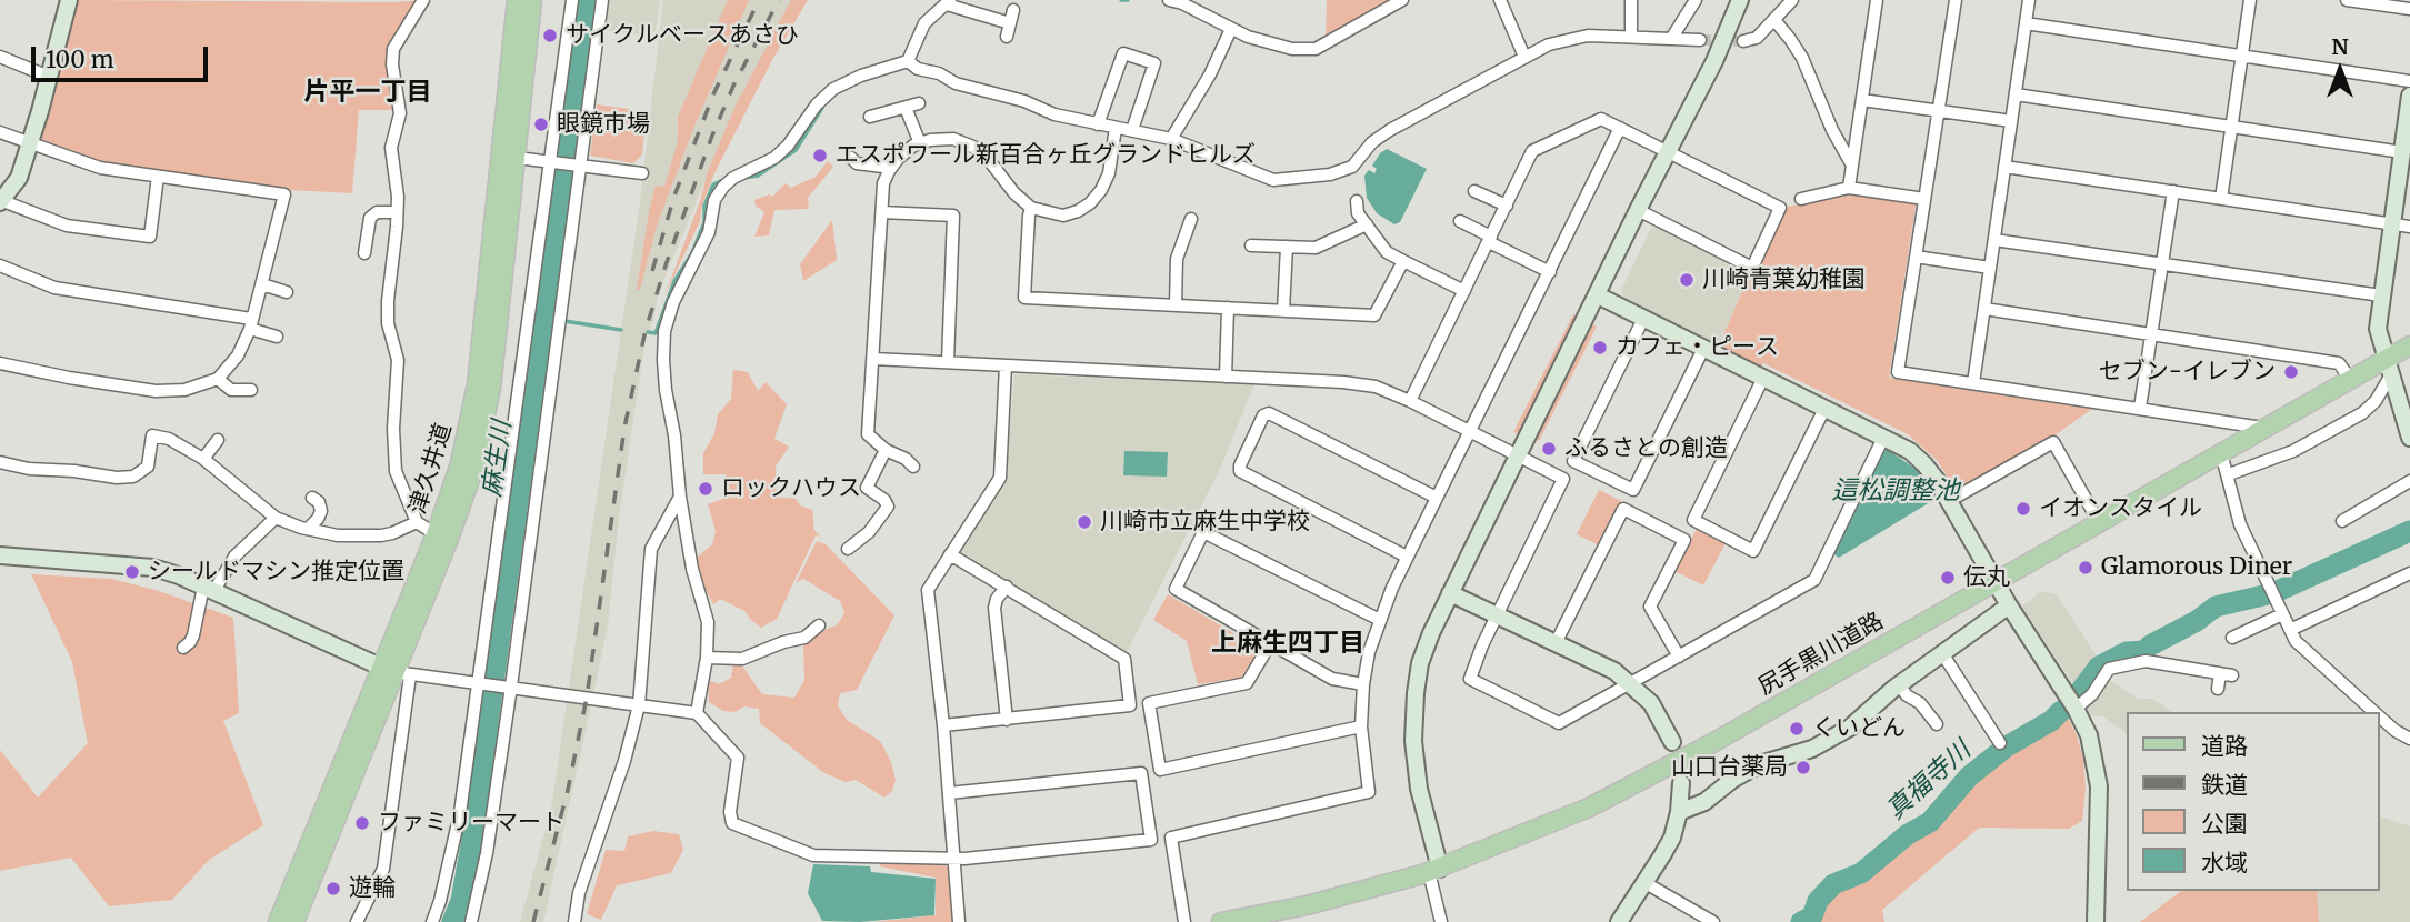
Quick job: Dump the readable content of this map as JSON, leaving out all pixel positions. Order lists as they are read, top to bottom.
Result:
{
  "streets": {
    "main road": ["津久井道", "尻手黒川道路"]
  },
  "districts": ["片平一丁目", "上麻生四丁目"],
  "water": ["麻生川", "這松調整池", "真福寺川"],
  "places": [
    "サイクルベースあさひ",
    "眼鏡市場",
    "エスポワール新百合ヶ丘グランドヒルズ",
    "川崎青葉幼稚園",
    "カフェ・ピース",
    "セブン-イレブン",
    "ふるさとの創造",
    "ロックハウス",
    "イオンスタイル",
    "川崎市立麻生中学校",
    "Glamorous Diner",
    "シールドマシン推定位置",
    "伝丸",
    "くいどん",
    "山口台薬局",
    "ファミリーマート",
    "遊輪"
  ],
  "legend": [
    "道路",
    "鉄道",
    "公園",
    "水域"
  ],
  "scale_bar": "100 m",
  "north": "top"
}
